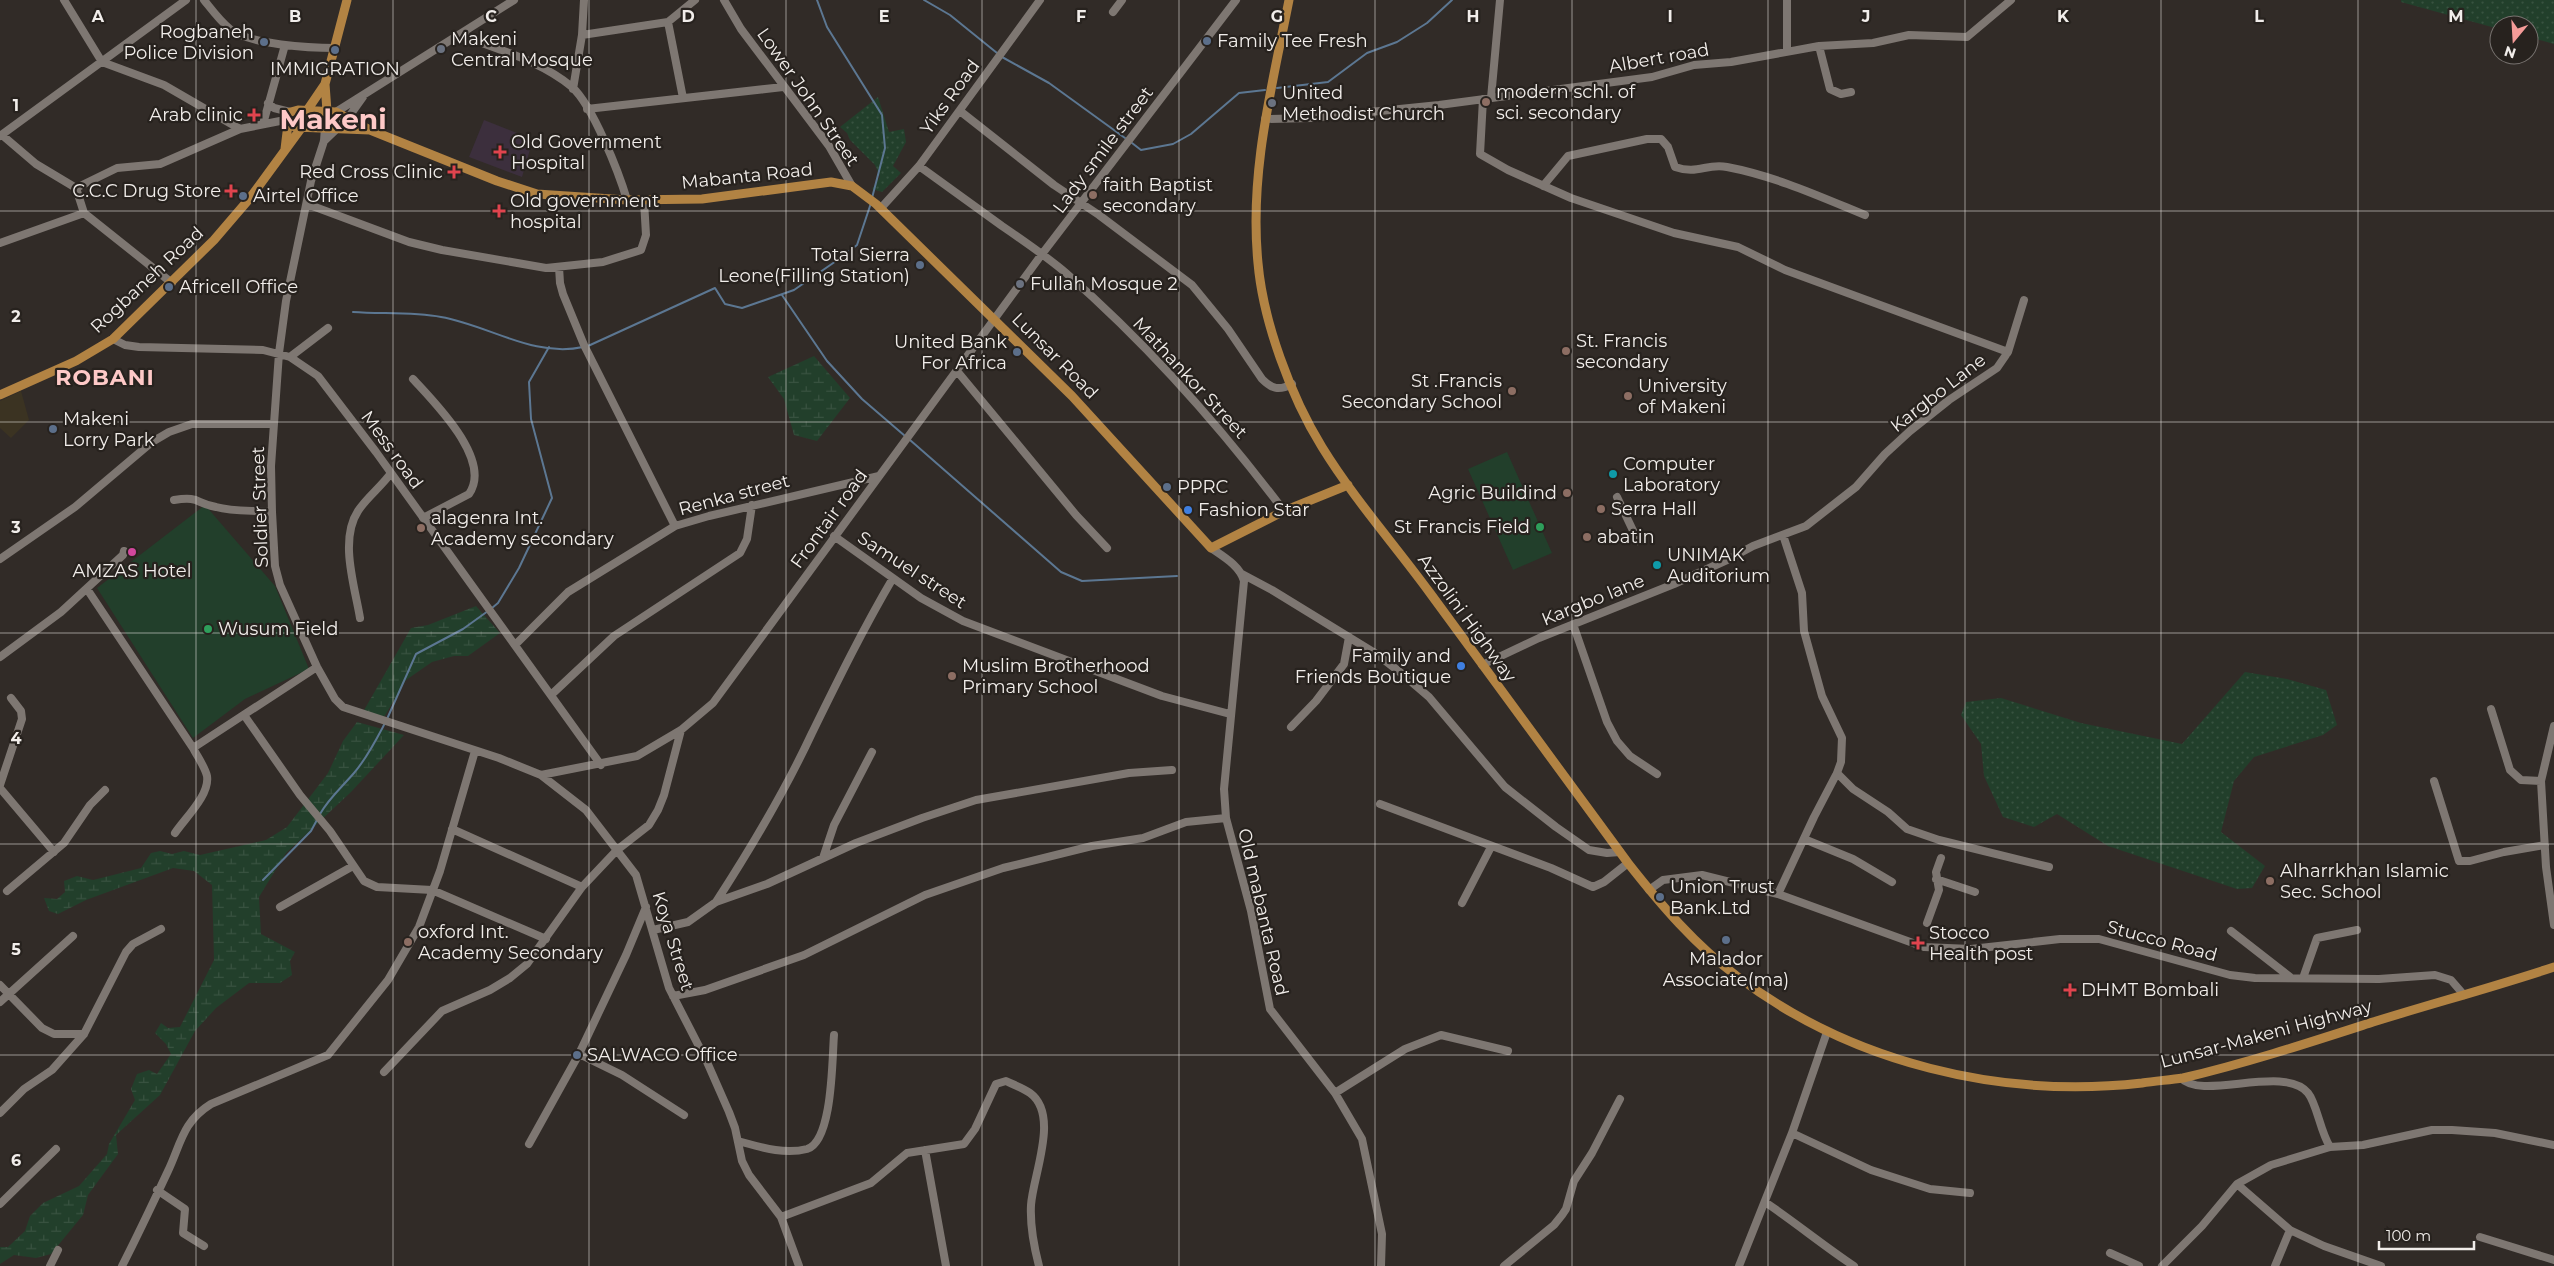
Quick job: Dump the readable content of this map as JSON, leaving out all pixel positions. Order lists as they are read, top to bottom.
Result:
{
  "streets": {
    "main road": [
      "Mabanta Road",
      "Rogbaneh Road",
      "Lunsar Road",
      "Azzolini Highway",
      "Lunsar-Makeni Highway"
    ],
    "street": [
      "Albert road",
      "Lower John Street",
      "Yiks Road",
      "Lady smile street",
      "Mathankor Street",
      "Kargbo Lane",
      "Mess road",
      "Renka street",
      "Soldier Street",
      "Frontair road",
      "Samuel street",
      "Kargbo lane",
      "Old mabanta Road",
      "Koya Street",
      "Stucco Road"
    ]
  },
  "crossings": [
    ["Albert road", "Azzolini Highway"],
    ["Lower John Street", "Mabanta Road"],
    ["Yiks Road", "Lunsar Road"],
    ["Lady smile street", "Lunsar Road"],
    ["Lady smile street", "Mathankor Street"],
    ["Lady smile street", "Frontair road"],
    ["Mabanta Road", "Lunsar Road"],
    ["Rogbaneh Road", "Mess road"],
    ["Lunsar Road", "Frontair road"],
    ["Kargbo Lane", "Kargbo lane"],
    ["Mess road", "Renka street"],
    ["Mess road", "Soldier Street"],
    ["Renka street", "Frontair road"],
    ["Soldier Street", "Koya Street"],
    ["Frontair road", "Samuel street"],
    ["Samuel street", "Old mabanta Road"],
    ["Kargbo lane", "Azzolini Highway"],
    ["Azzolini Highway", "Stucco Road"],
    ["Azzolini Highway", "Lunsar-Makeni Highway"],
    ["Stucco Road", "Lunsar-Makeni Highway"]
  ],
  "districts": ["Makeni", "ROBANI"],
  "places": {
    "other": [
      "Family Tee Fresh",
      "Rogbaneh Police Division",
      "Makeni Central Mosque",
      "IMMIGRATION",
      "modern schl. of sci. secondary",
      "United Methodist Church",
      "faith Baptist secondary",
      "Airtel Office",
      "Total Sierra Leone(Filling Station)",
      "Fullah Mosque 2",
      "Africell Office",
      "St. Francis secondary",
      "United Bank For Africa",
      "St .Francis Secondary School",
      "University of Makeni",
      "Makeni Lorry Park",
      "Computer Laboratory",
      "PPRC",
      "Agric Buildind",
      "Serra Hall",
      "Fashion Star",
      "St Francis Field",
      "alagenra Int. Academy secondary",
      "abatin",
      "AMZAS Hotel",
      "UNIMAK Auditorium",
      "Wusum Field",
      "Family and Friends Boutique",
      "Muslim Brotherhood Primary School",
      "Alharrkhan Islamic Sec. School",
      "Union Trust Bank.Ltd",
      "Malador Associate(ma)",
      "oxford Int. Academy Secondary",
      "SALWACO Office"
    ],
    "health": [
      "Arab clinic",
      "Old Government Hospital",
      "Red Cross Clinic",
      "C.C.C Drug Store",
      "Old government hospital",
      "Stocco Health post",
      "DHMT Bombali"
    ]
  },
  "scale_bar": "100 m",
  "north": "bottom",
  "grid": {
    "columns": [
      "A",
      "B",
      "C",
      "D",
      "E",
      "F",
      "G",
      "H",
      "I",
      "J",
      "K",
      "L",
      "M"
    ],
    "rows": [
      "1",
      "2",
      "3",
      "4",
      "5",
      "6"
    ]
  }
}
